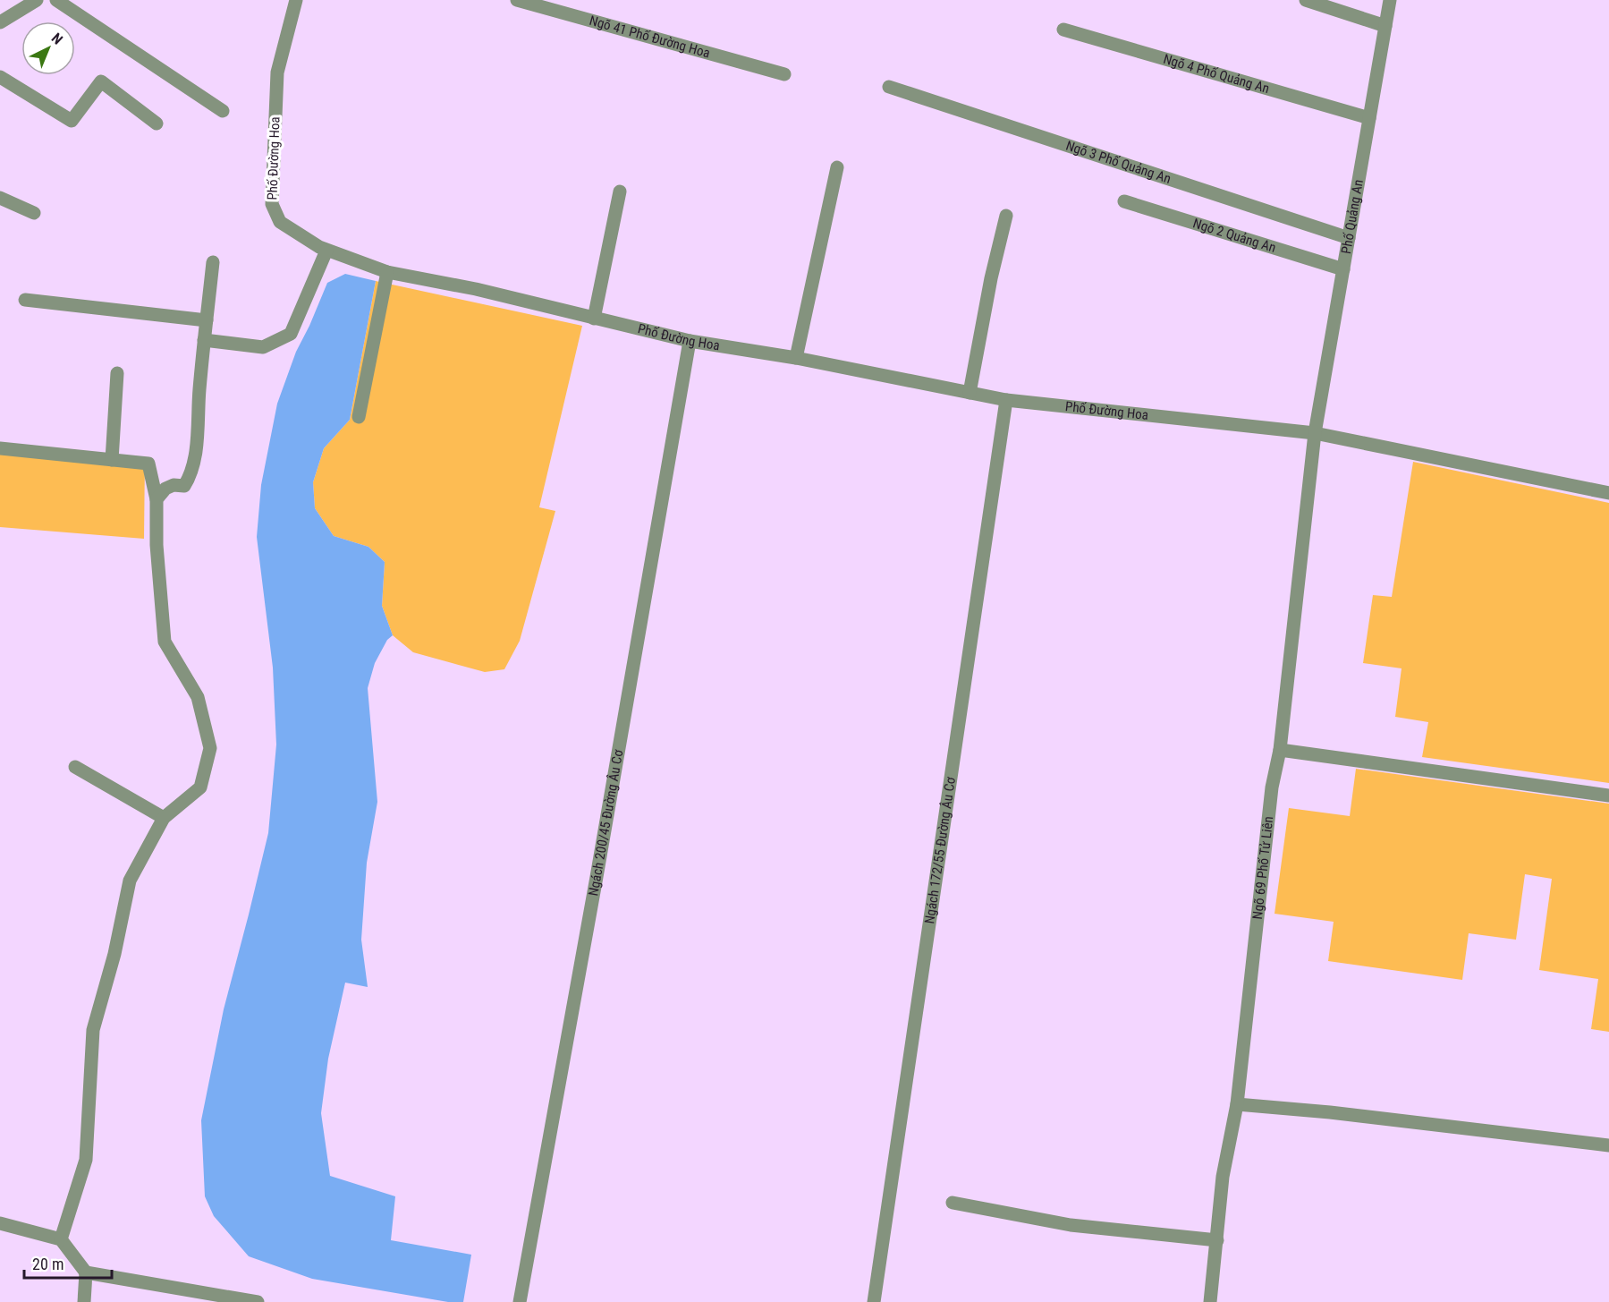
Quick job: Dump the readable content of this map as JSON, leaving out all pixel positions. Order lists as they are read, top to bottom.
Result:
{
  "streets": {
    "street": [
      "Ngõ 41 Phố Đường Hoa",
      "Ngõ 4 Phố Quảng An",
      "Phố Đường Hoa",
      "Ngõ 3 Phố Quảng An",
      "Phố Quảng An",
      "Ngõ 2 Quảng An",
      "Ngách 200/45 Đường Âu Cơ",
      "Ngách 172/55 Đường Âu Cơ",
      "Ngõ 69 Phố Tử Liên"
    ]
  },
  "crossings": [
    ["Ngõ 4 Phố Quảng An", "Phố Quảng An"],
    ["Phố Đường Hoa", "Phố Quảng An"],
    ["Phố Đường Hoa", "Ngách 200/45 Đường Âu Cơ"],
    ["Phố Đường Hoa", "Ngách 172/55 Đường Âu Cơ"],
    ["Phố Đường Hoa", "Ngõ 69 Phố Tử Liên"],
    ["Ngõ 3 Phố Quảng An", "Phố Quảng An"],
    ["Phố Quảng An", "Ngõ 2 Quảng An"],
    ["Phố Quảng An", "Ngõ 69 Phố Tử Liên"]
  ],
  "scale_bar": "20 m",
  "north": "top right"
}
